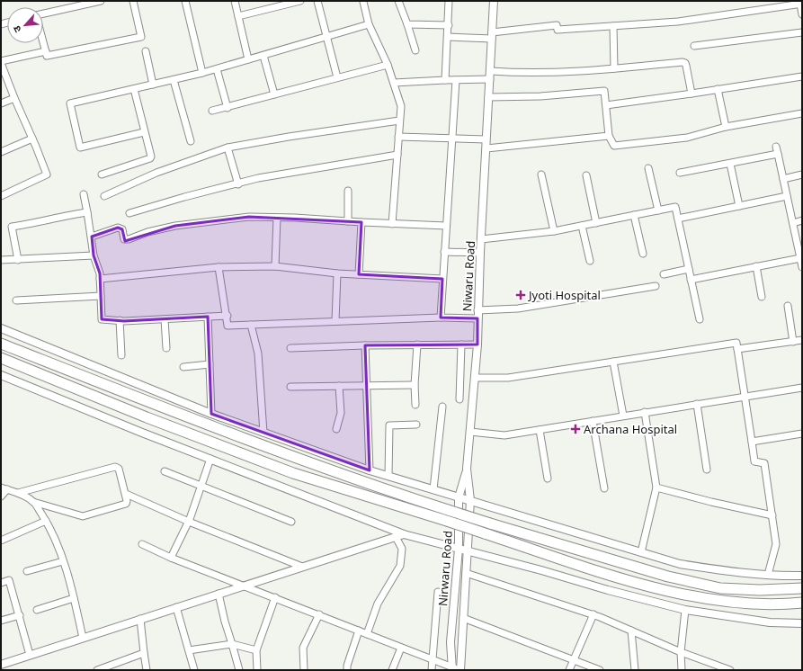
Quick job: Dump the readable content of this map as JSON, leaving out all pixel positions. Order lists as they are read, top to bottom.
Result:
{
  "streets": {
    "street": ["Niwaru Road", "Nirwaru Road"]
  },
  "crossings": [
    ["Niwaru Road", "Nirwaru Road"]
  ],
  "places": {
    "health": ["Jyoti Hospital", "Archana Hospital"]
  },
  "north": "bottom left"
}
